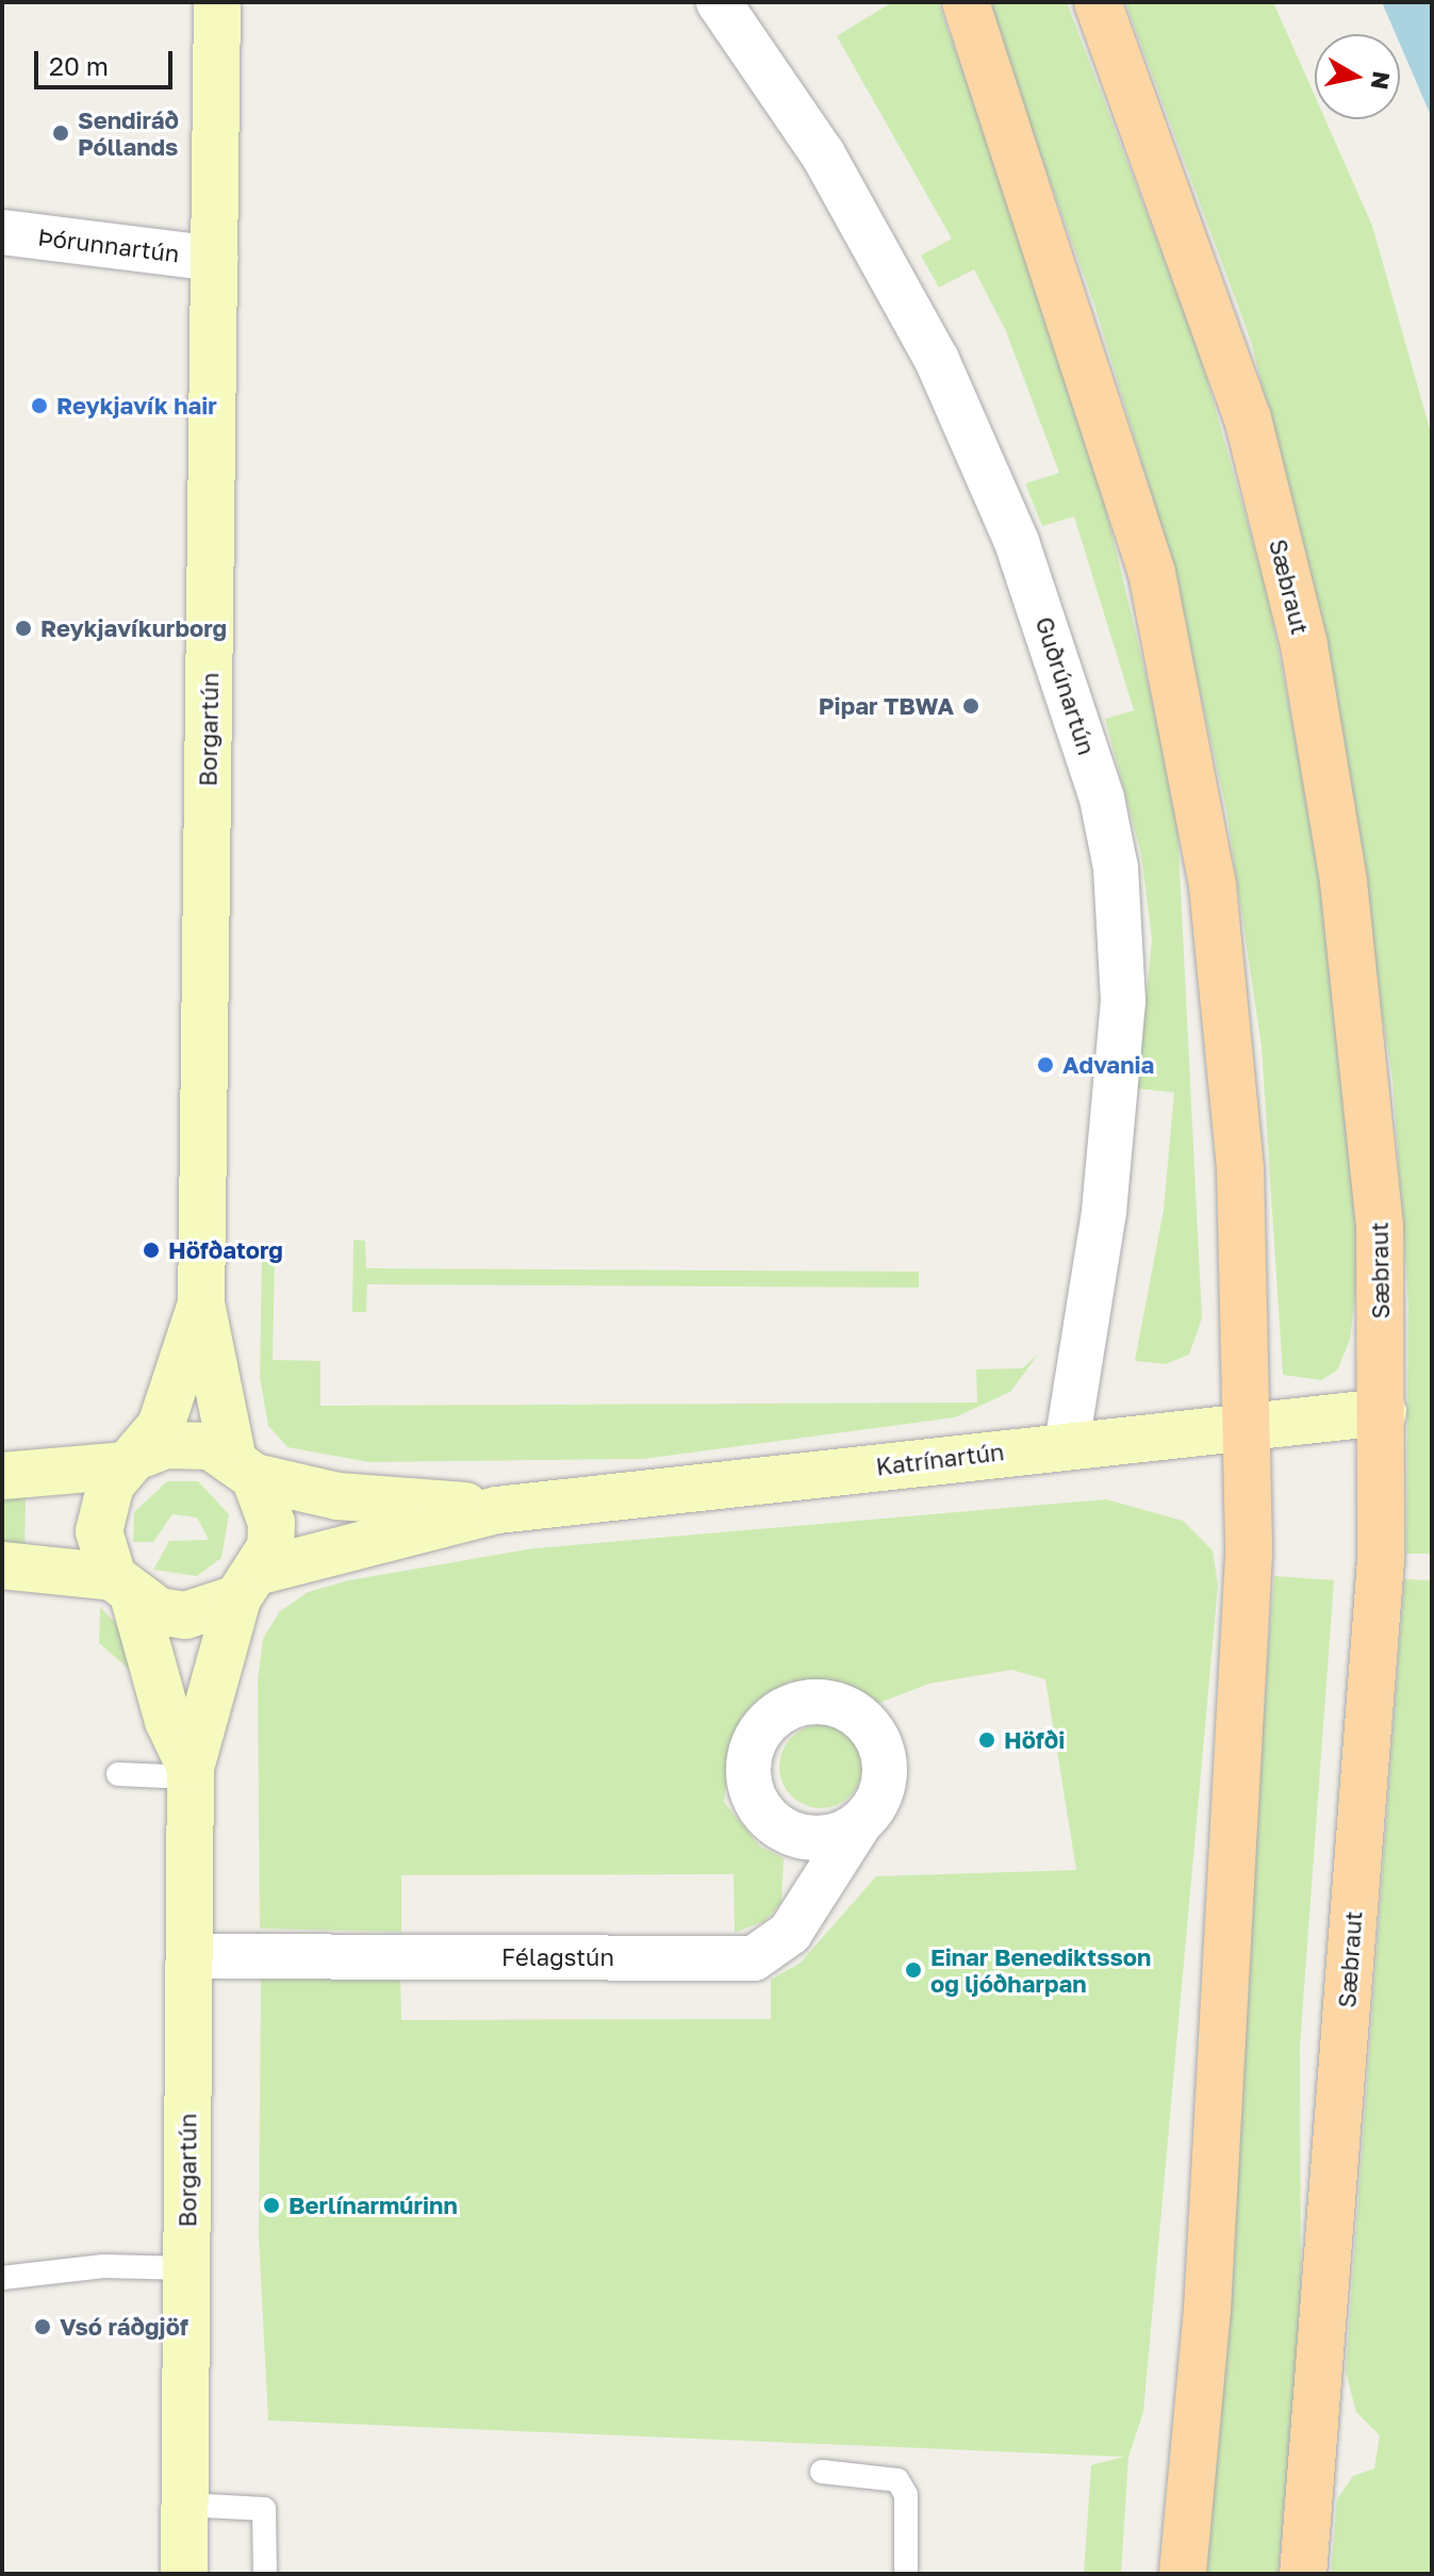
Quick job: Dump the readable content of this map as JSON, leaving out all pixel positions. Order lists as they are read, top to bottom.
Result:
{
  "streets": {
    "main road": ["Sæbraut"],
    "street": [
      "Þórunnartún",
      "Guðrúnartún",
      "Borgartún",
      "Katrínartún",
      "Félagstún"
    ]
  },
  "crossings": [
    ["Þórunnartún", "Borgartún"],
    ["Sæbraut", "Katrínartún"],
    ["Guðrúnartún", "Katrínartún"],
    ["Borgartún", "Katrínartún"],
    ["Borgartún", "Félagstún"]
  ],
  "places": [
    "Sendiráð Póllands",
    "Reykjavík hair",
    "Reykjavíkurborg",
    "Pipar TBWA",
    "Advania",
    "Höfðatorg",
    "Höfði",
    "Einar Benediktsson og ljóðharpan",
    "Berlínarmúrinn",
    "Vsó ráðgjöf"
  ],
  "scale_bar": "20 m",
  "north": "right"
}
